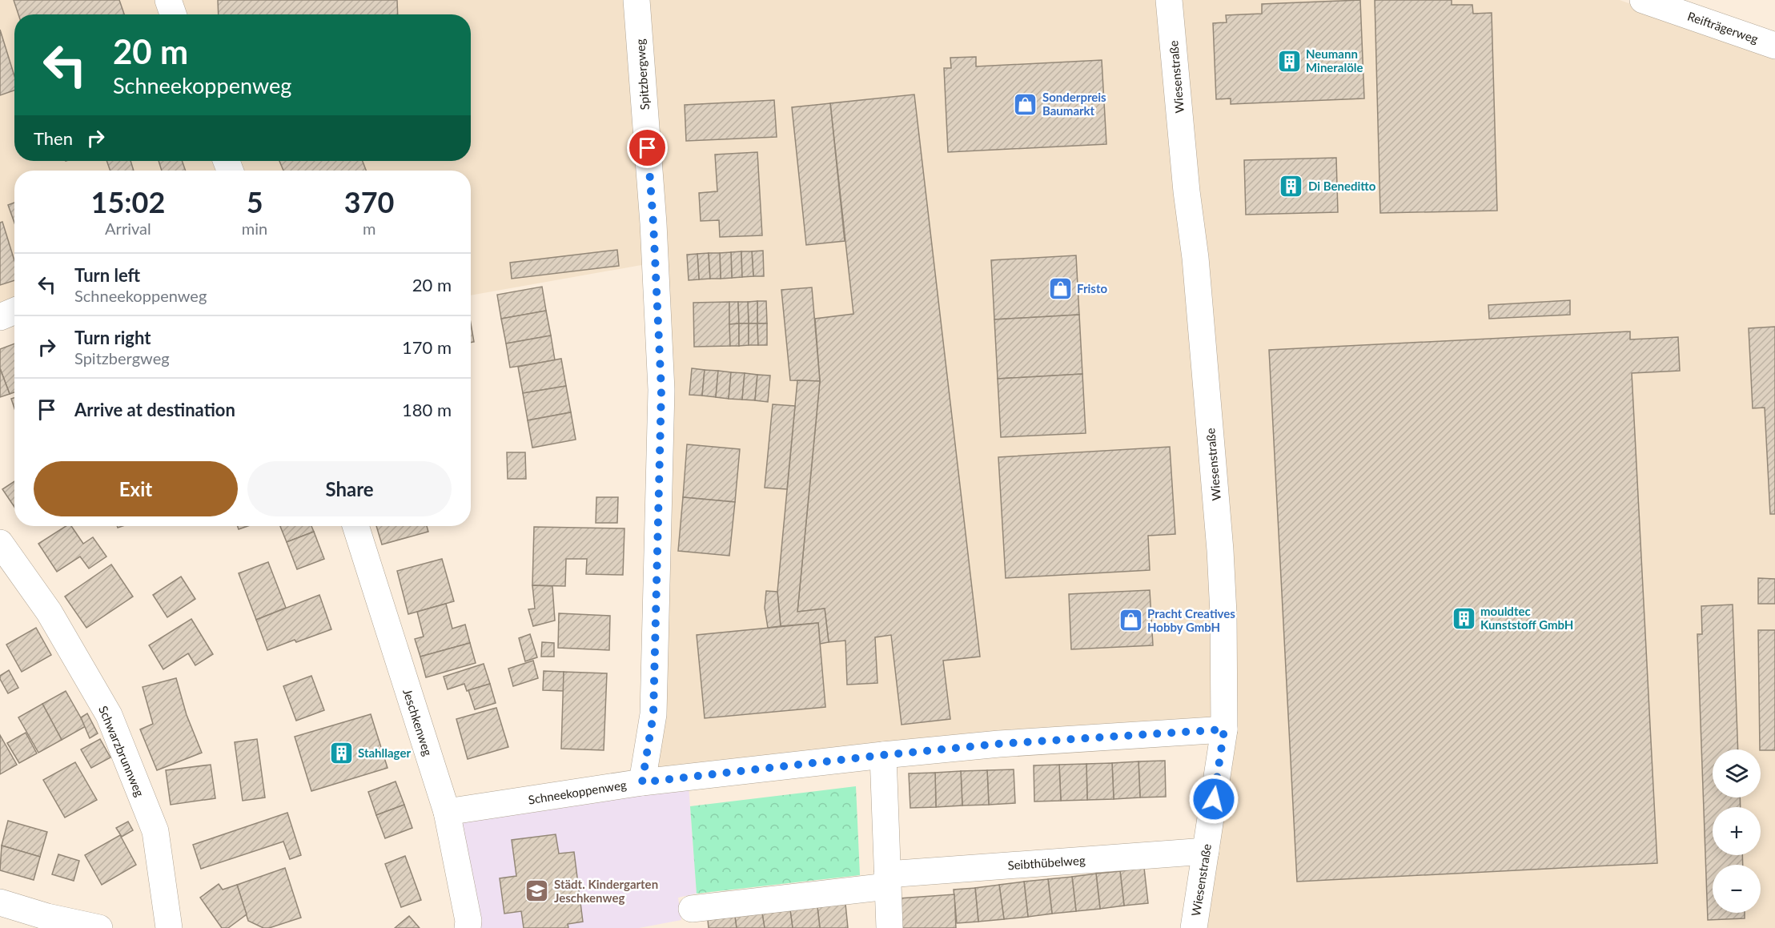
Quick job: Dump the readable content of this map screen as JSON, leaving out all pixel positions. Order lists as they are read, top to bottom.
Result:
{
  "streets": {
    "street": [
      "Reifträgerweg",
      "Spitzbergweg",
      "Wiesenstraße",
      "Jeschkenweg",
      "Schwarzbrunnweg",
      "Schneekoppenweg",
      "Seibthübelweg"
    ]
  },
  "crossings": [
    ["Spitzbergweg", "Schneekoppenweg"],
    ["Wiesenstraße", "Schneekoppenweg"],
    ["Wiesenstraße", "Seibthübelweg"],
    ["Jeschkenweg", "Schneekoppenweg"]
  ],
  "places": {
    "building": [
      "Neumann Mineralöle",
      "Di Beneditto",
      "mouldtec Kunststoff GmbH",
      "Stahllager"
    ],
    "shop": ["Sonderpreis Baumarkt", "Fristo", "Pracht Creatives Hobby GmbH"],
    "school or university": ["Städt. Kindergarten Jeschkenweg"]
  },
  "page": {
    "turn": ["20 m", "Schneekoppenweg"],
    "then": "Then",
    "eta": [
      "15:02",
      "Arrival",
      "5",
      "min",
      "370",
      "m"
    ],
    "list": [
      {
        "name": "Turn left",
        "note": "Schneekoppenweg",
        "value": "20 m"
      },
      {
        "name": "Turn right",
        "note": "Spitzbergweg",
        "value": "170 m"
      },
      {
        "name": "Arrive at destination",
        "value": "180 m"
      }
    ],
    "buttons": ["Exit", "Share"],
    "map_buttons": ["+", "−"]
  }
}
